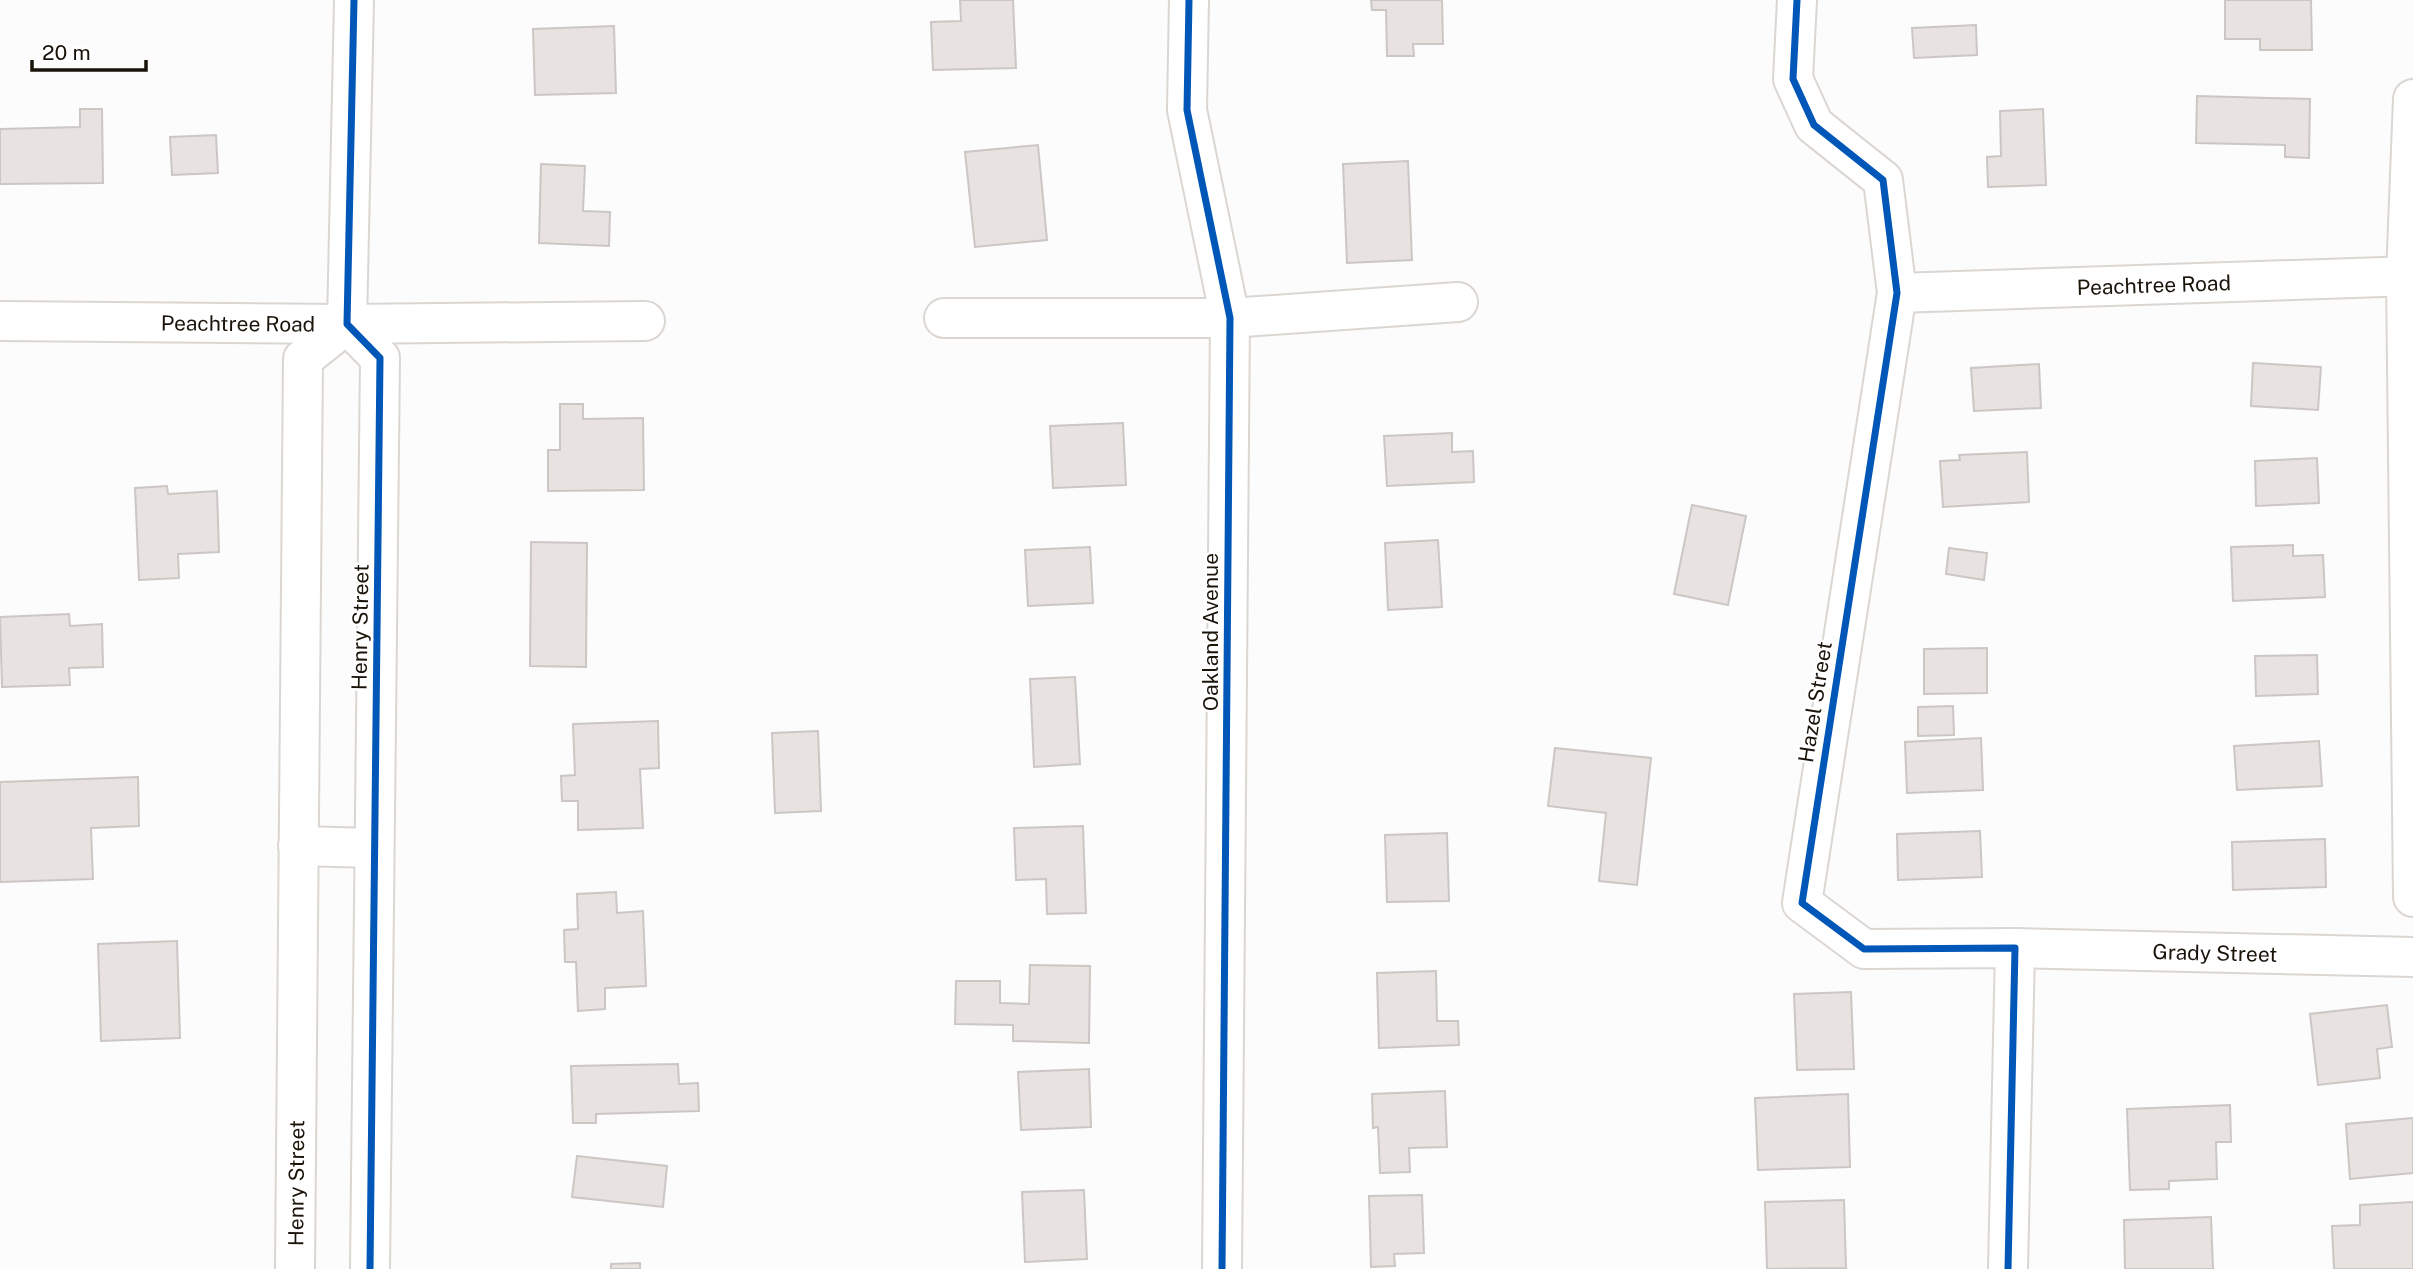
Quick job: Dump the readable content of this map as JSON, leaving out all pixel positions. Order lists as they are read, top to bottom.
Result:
{
  "streets": {
    "street": [
      "Peachtree Road",
      "Henry Street",
      "Oakland Avenue",
      "Hazel Street",
      "Grady Street"
    ]
  },
  "crossings": [
    ["Peachtree Road", "Henry Street"],
    ["Peachtree Road", "Hazel Street"],
    ["Hazel Street", "Grady Street"]
  ],
  "scale_bar": "20 m"
}
